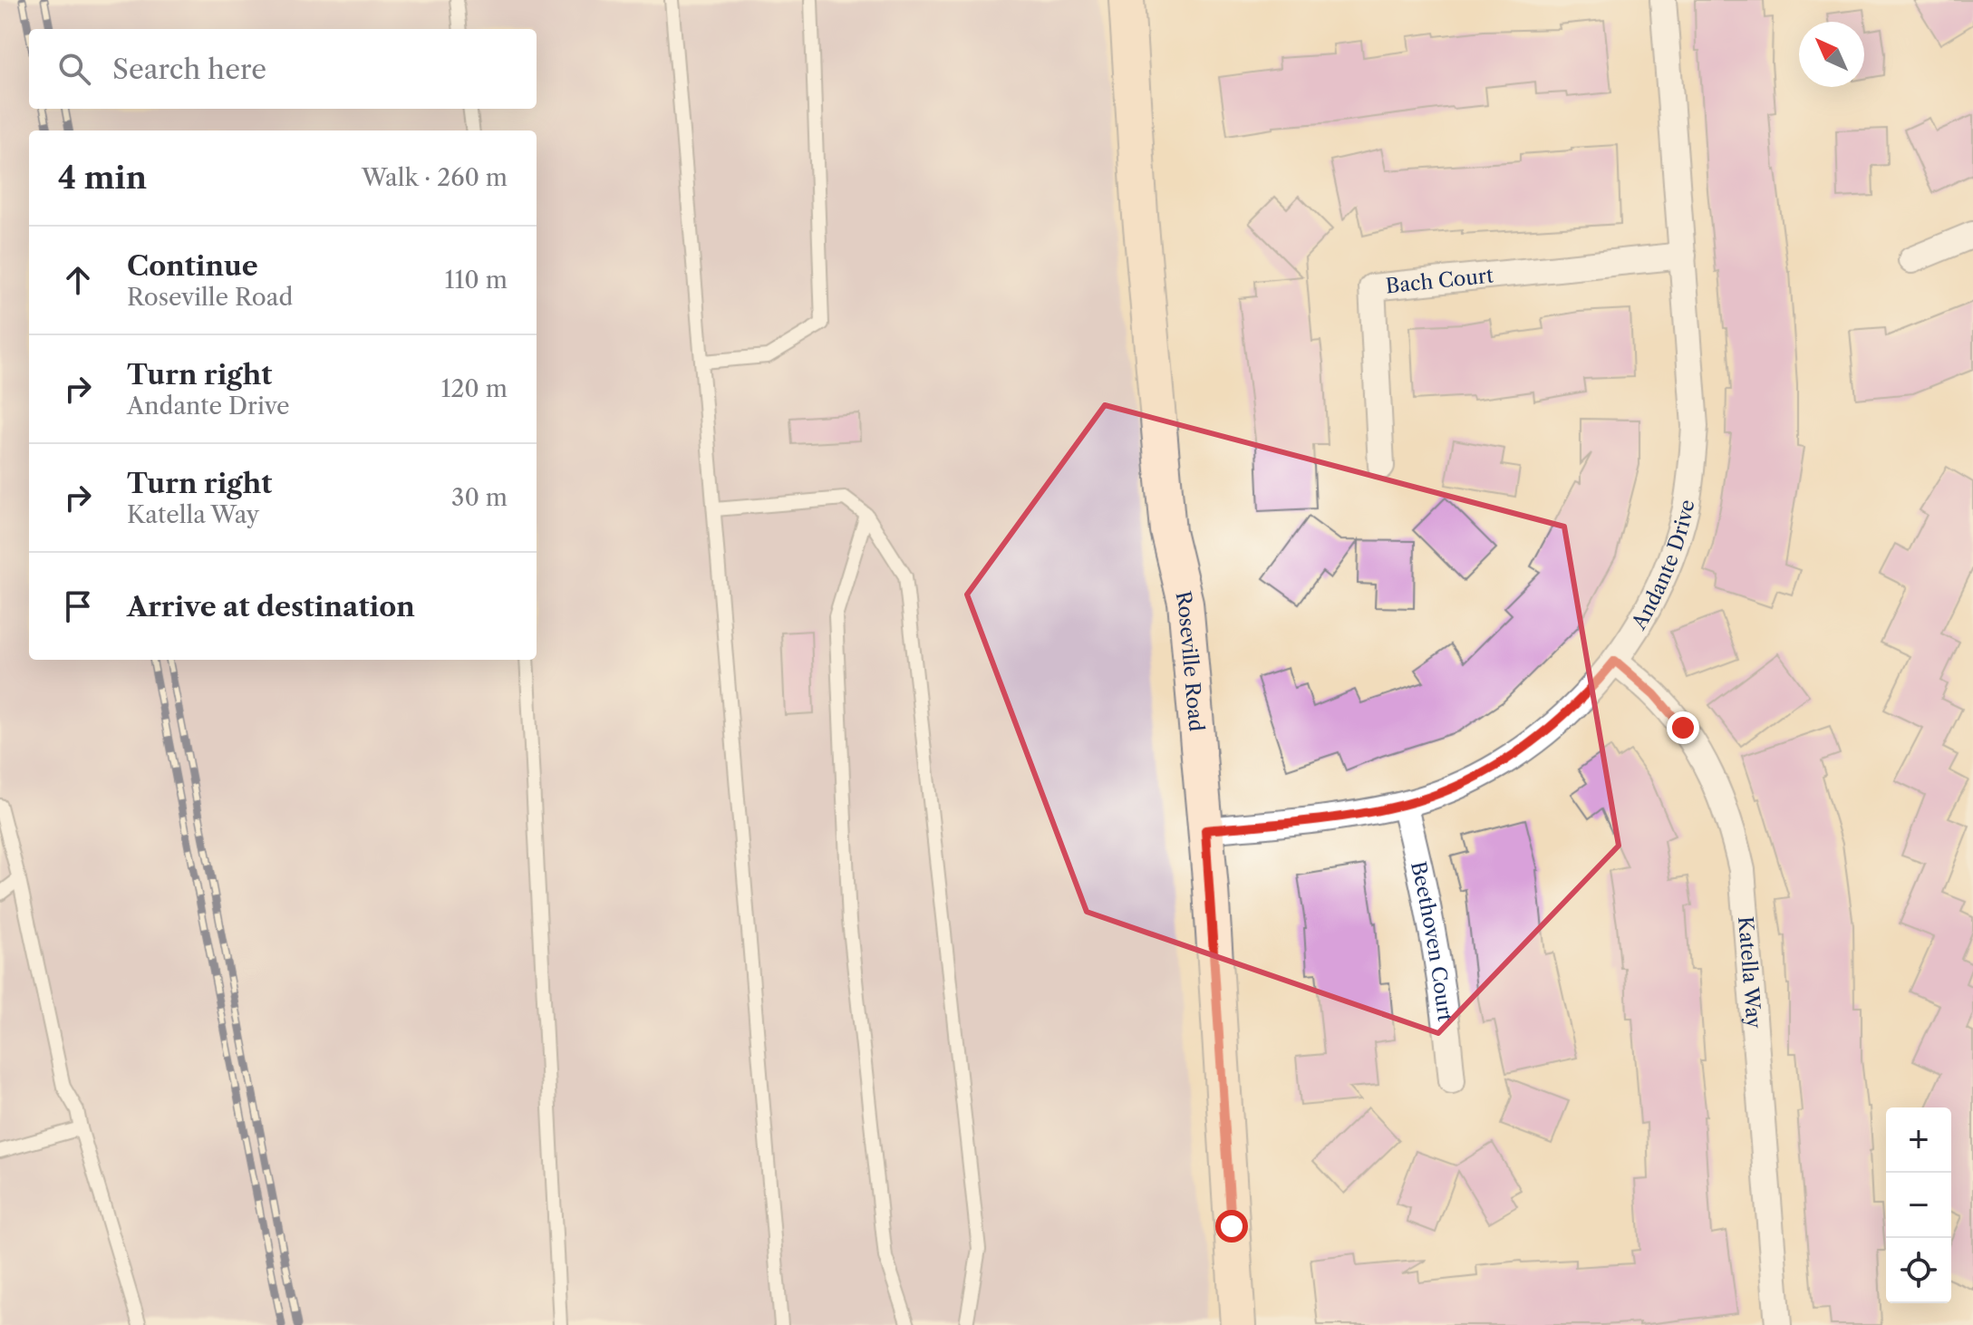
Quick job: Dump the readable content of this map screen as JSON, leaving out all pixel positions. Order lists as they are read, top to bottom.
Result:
{
  "streets": {
    "main road": ["Roseville Road"],
    "street": [
      "Bach Court",
      "Andante Drive",
      "Beethoven Court",
      "Katella Way"
    ]
  },
  "crossings": [
    ["Bach Court", "Andante Drive"],
    ["Andante Drive", "Roseville Road"],
    ["Andante Drive", "Beethoven Court"],
    ["Andante Drive", "Katella Way"]
  ],
  "north": "top left",
  "page": {
    "search": "Search here",
    "heading": ["4 min", "Walk · 260 m"],
    "list": [
      ["Continue", "Roseville Road", "110 m"],
      ["Turn right", "Andante Drive", "120 m"],
      ["Turn right", "Katella Way", "30 m"],
      "Arrive at destination"
    ],
    "map_buttons": ["+", "−"]
  }
}
